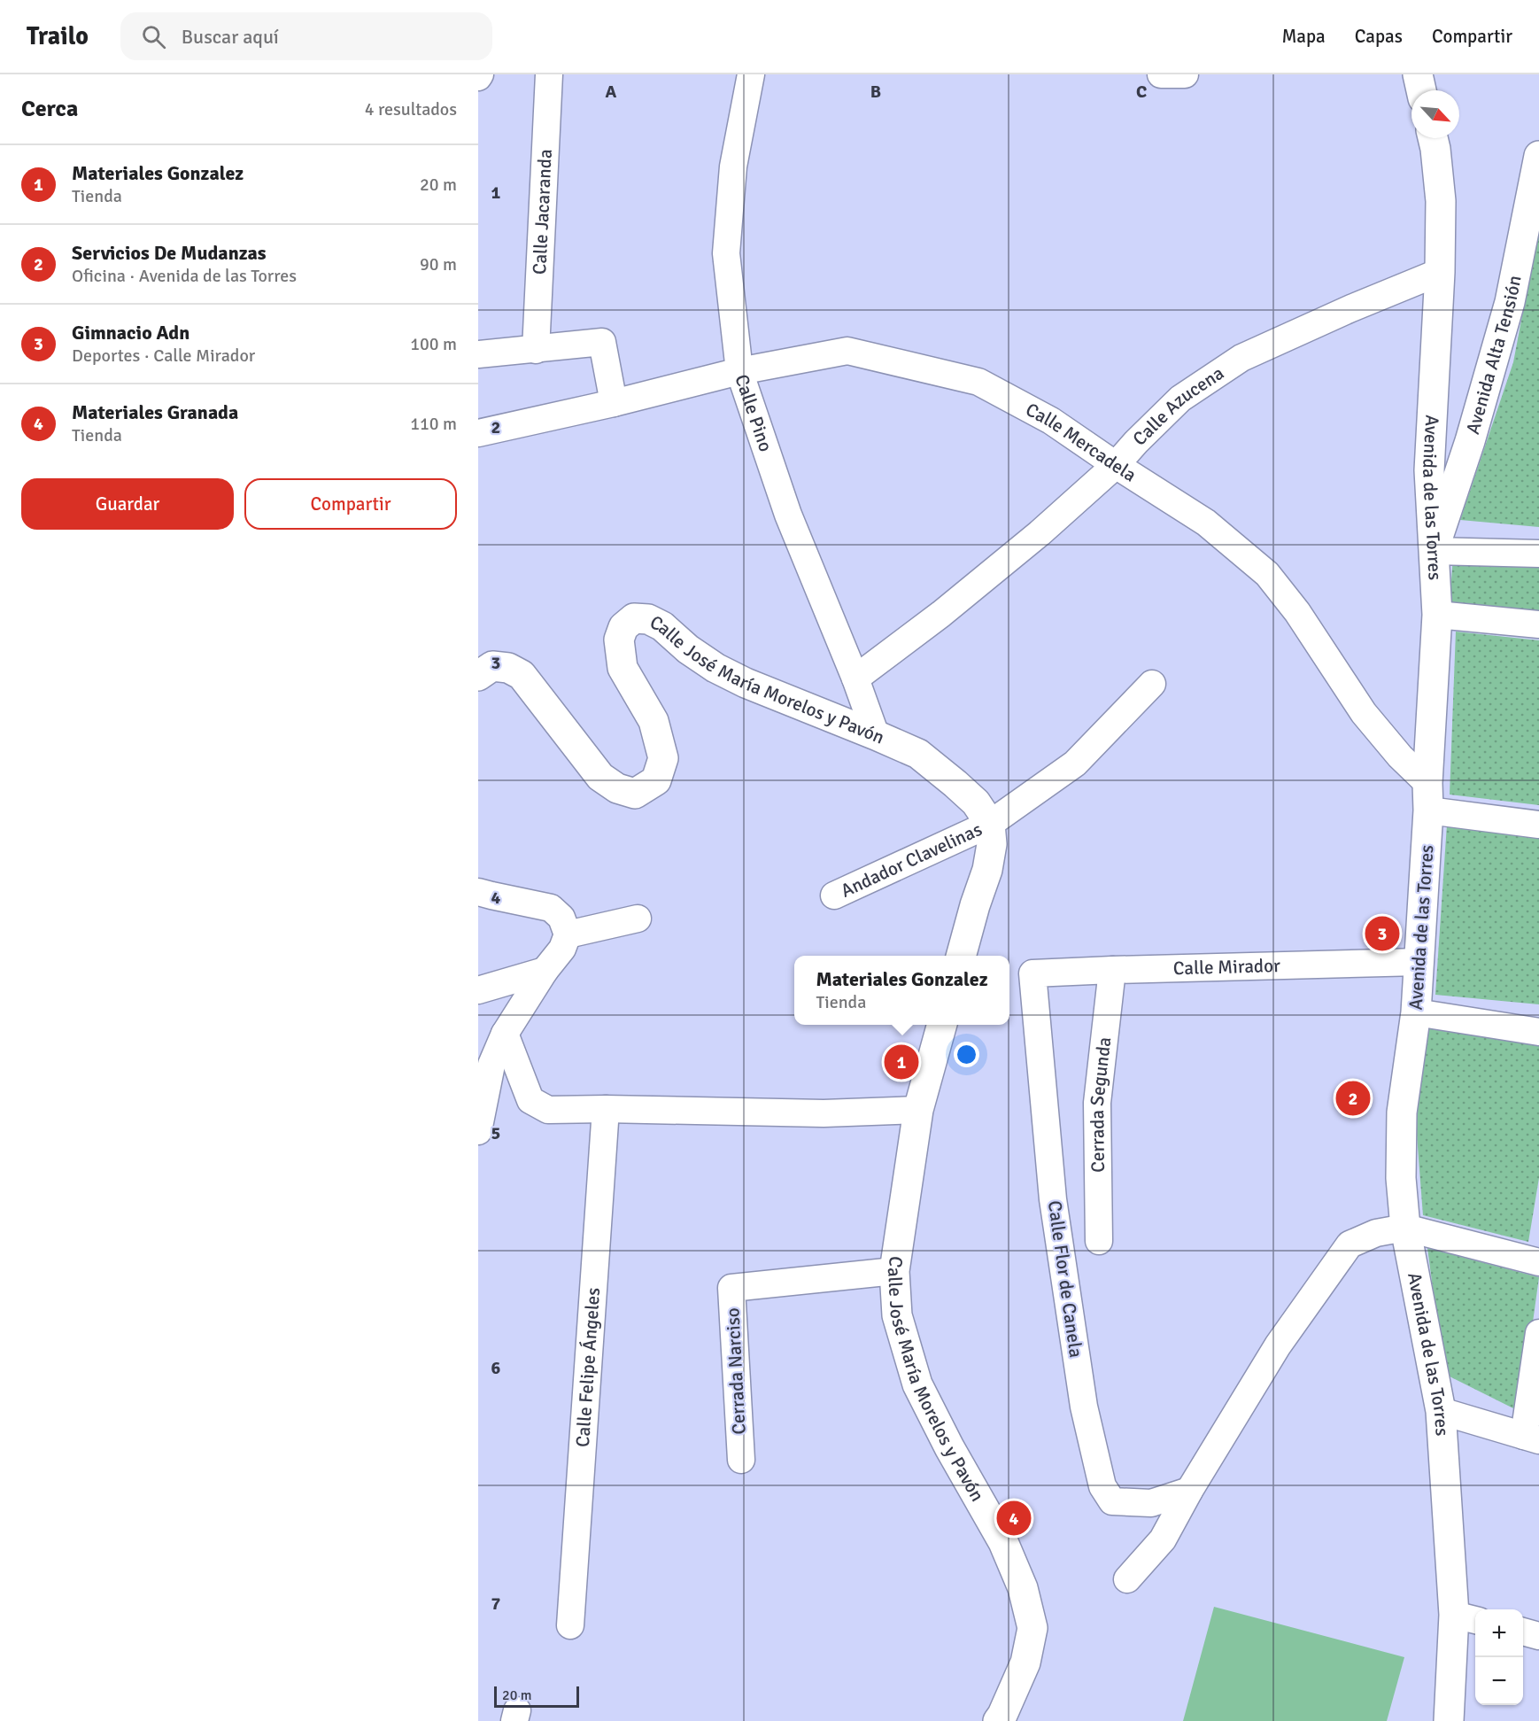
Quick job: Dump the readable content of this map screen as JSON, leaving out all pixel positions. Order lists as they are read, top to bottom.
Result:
{
  "streets": {
    "street": [
      "Calle Jacaranda",
      "Avenida Alta Tensión",
      "Calle Azucena",
      "Calle Pino",
      "Calle Mercadela",
      "Avenida de las Torres",
      "Calle José María Morelos y Pavón",
      "Andador Clavelinas",
      "Calle Mirador",
      "Cerrada Segunda",
      "Calle Flor de Canela",
      "Calle Felipe Ángeles",
      "Cerrada Narciso"
    ]
  },
  "crossings": [
    ["Avenida Alta Tensión", "Avenida de las Torres"],
    ["Calle Azucena", "Calle Pino"],
    ["Calle Azucena", "Calle Mercadela"],
    ["Calle Azucena", "Avenida de las Torres"],
    ["Calle Pino", "Calle Mercadela"],
    ["Calle Pino", "Calle José María Morelos y Pavón"],
    ["Calle Mercadela", "Avenida de las Torres"],
    ["Avenida de las Torres", "Calle Mirador"],
    ["Calle José María Morelos y Pavón", "Andador Clavelinas"],
    ["Calle José María Morelos y Pavón", "Cerrada Narciso"],
    ["Calle Mirador", "Cerrada Segunda"],
    ["Calle Mirador", "Calle Flor de Canela"]
  ],
  "scale_bar": "20 m",
  "north": "bottom right",
  "page": {
    "header": "Trailo",
    "search": "Buscar aquí",
    "nav": ["Mapa", "Capas", "Compartir"],
    "heading": ["Cerca", "4 resultados"],
    "list": [
      {
        "mark": "1",
        "name": "Materiales Gonzalez",
        "note": "Tienda",
        "value": "20 m"
      },
      {
        "mark": "2",
        "name": "Servicios De Mudanzas",
        "note": "Oficina · Avenida de las Torres",
        "value": "90 m"
      },
      {
        "mark": "3",
        "name": "Gimnacio Adn",
        "note": "Deportes · Calle Mirador",
        "value": "100 m"
      },
      {
        "mark": "4",
        "name": "Materiales Granada",
        "note": "Tienda",
        "value": "110 m"
      }
    ],
    "buttons": ["Guardar", "Compartir"],
    "pins": [
      "3",
      "1",
      "2",
      "4"
    ],
    "popup": ["Materiales Gonzalez", "Tienda"],
    "map_buttons": ["+", "−"],
    "scale": "20 m"
  },
  "grid": {
    "columns": ["A", "B", "C"],
    "rows": [
      "1",
      "2",
      "3",
      "4",
      "5",
      "6",
      "7"
    ]
  }
}
